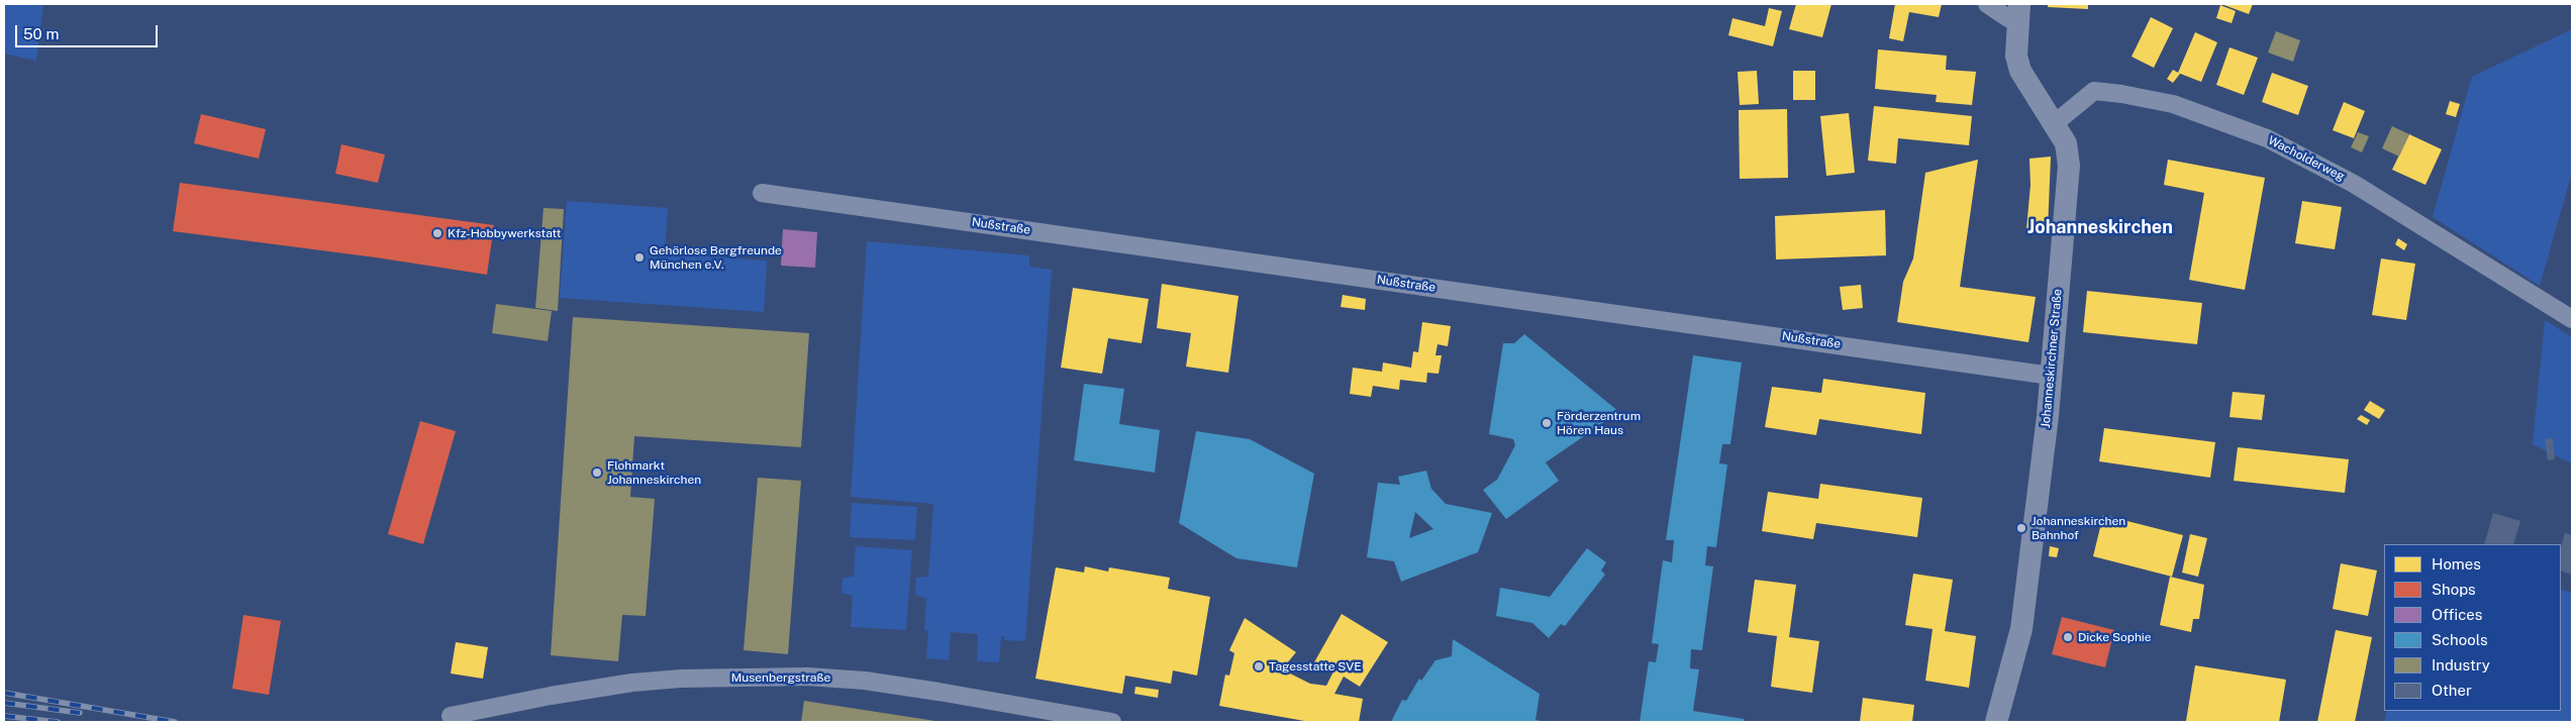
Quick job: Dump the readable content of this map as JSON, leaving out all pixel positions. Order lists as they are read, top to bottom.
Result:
{
  "streets": {
    "street": [
      "Wacholderweg",
      "Nußstraße",
      "Johanneskirchner Straße",
      "Musenbergstraße"
    ]
  },
  "crossings": [
    ["Wacholderweg", "Johanneskirchner Straße"],
    ["Nußstraße", "Johanneskirchner Straße"]
  ],
  "districts": ["Johanneskirchen"],
  "places": [
    "Kfz-Hobbywerkstatt",
    "Gehörlose Bergfreunde München e.V.",
    "Förderzentrum Hören Haus",
    "Flohmarkt Johanneskirchen",
    "Johanneskirchen Bahnhof",
    "Dicke Sophie",
    "Tagesstatte SVE"
  ],
  "legend": [
    "Homes",
    "Shops",
    "Offices",
    "Schools",
    "Industry",
    "Other"
  ],
  "scale_bar": "50 m"
}
